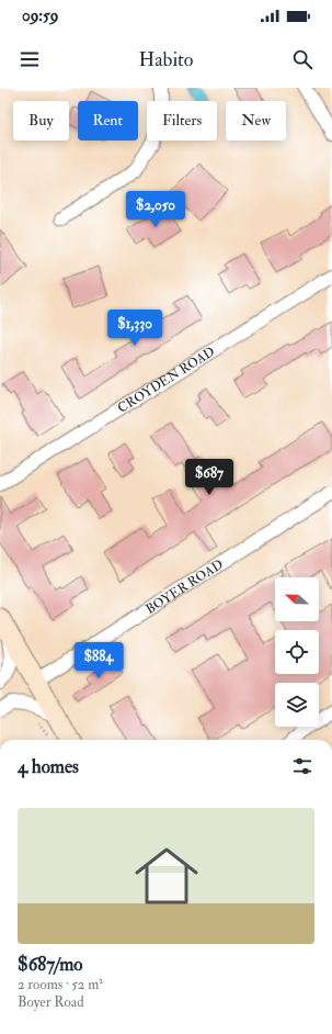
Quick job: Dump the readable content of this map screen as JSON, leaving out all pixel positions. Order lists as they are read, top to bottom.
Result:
{
  "streets": {
    "street": ["CROYDEN ROAD", "BOYER ROAD"]
  },
  "north": "left",
  "page": {
    "status": "09:59",
    "header": "Habito",
    "chip": [
      "Buy",
      "Rent",
      "Filters",
      "New"
    ],
    "price": [
      "$2,050",
      "$1,330",
      "$687",
      "$884"
    ],
    "heading": "4 homes",
    "list": [
      {
        "name": "$687/mo",
        "note": "2 rooms · 52 m² · Boyer Road"
      }
    ]
  }
}
